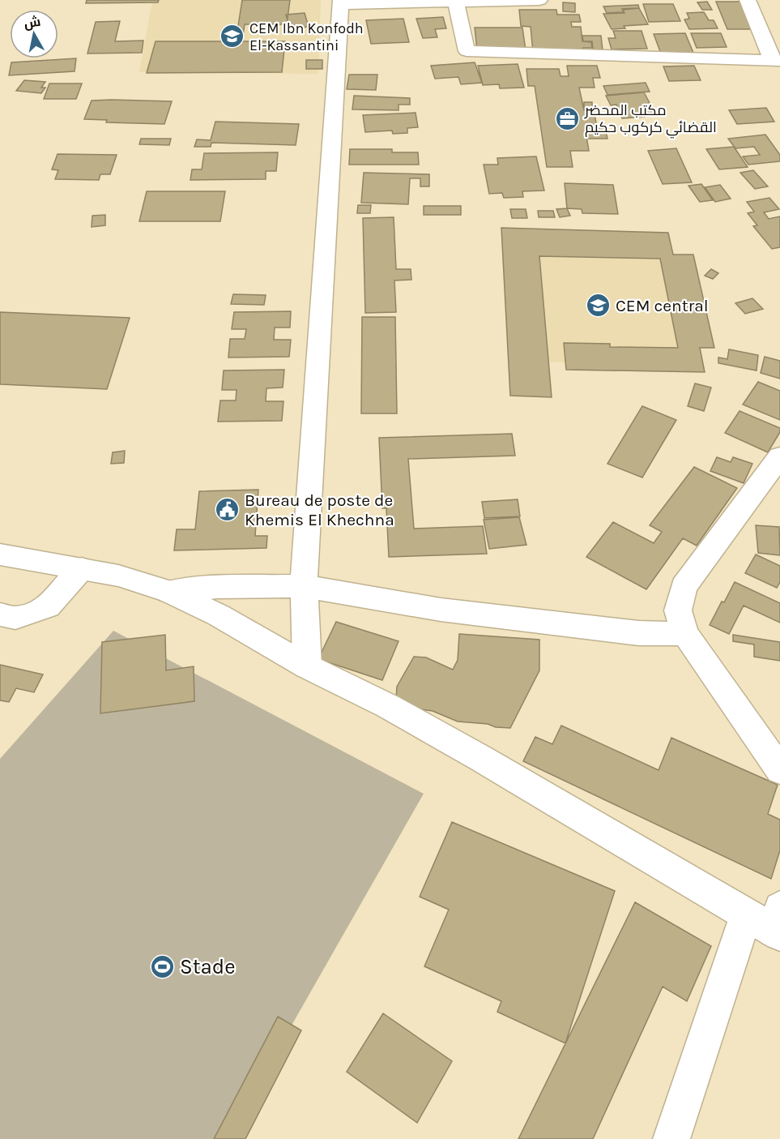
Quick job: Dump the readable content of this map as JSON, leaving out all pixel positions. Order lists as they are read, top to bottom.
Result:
{
  "places": {
    "school or university": ["CEM Ibn Konfodh El-Kassantini", "CEM central"],
    "office": ["مكتب المحضر القضائي كركوب حكيم"],
    "public building": ["Bureau de poste de Khemis El Khechna"],
    "sports": ["Stade"]
  },
  "north": "top"
}
